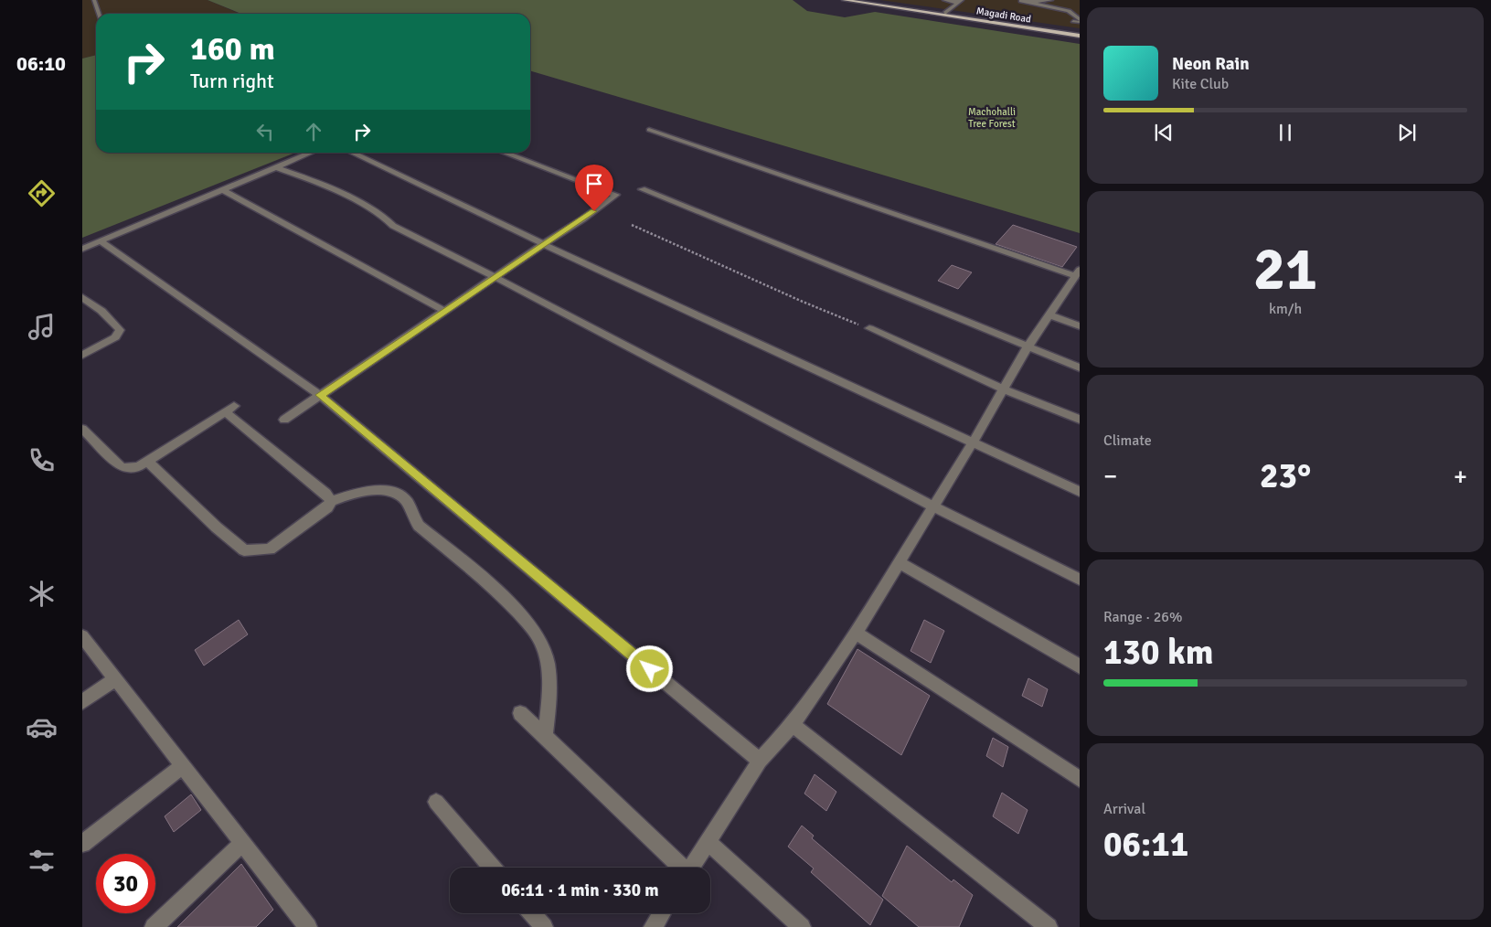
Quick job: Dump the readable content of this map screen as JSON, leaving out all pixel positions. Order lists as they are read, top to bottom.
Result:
{
  "streets": {
    "main road": ["Magadi Road"]
  },
  "parks": ["Machohalli Tree Forest"],
  "page": {
    "tabs": "06:10",
    "turn": ["160 m", "Turn right"],
    "song": ["Neon Rain", "Kite Club"],
    "tile": [
      ["21", "km/h"],
      "Climate",
      ["Range · 26%", "130 km"],
      ["Arrival", "06:11"]
    ],
    "heat": ["−", "23°", "+"],
    "limit": "30",
    "trip": "06:11 · 1 min · 330 m"
  }
}
